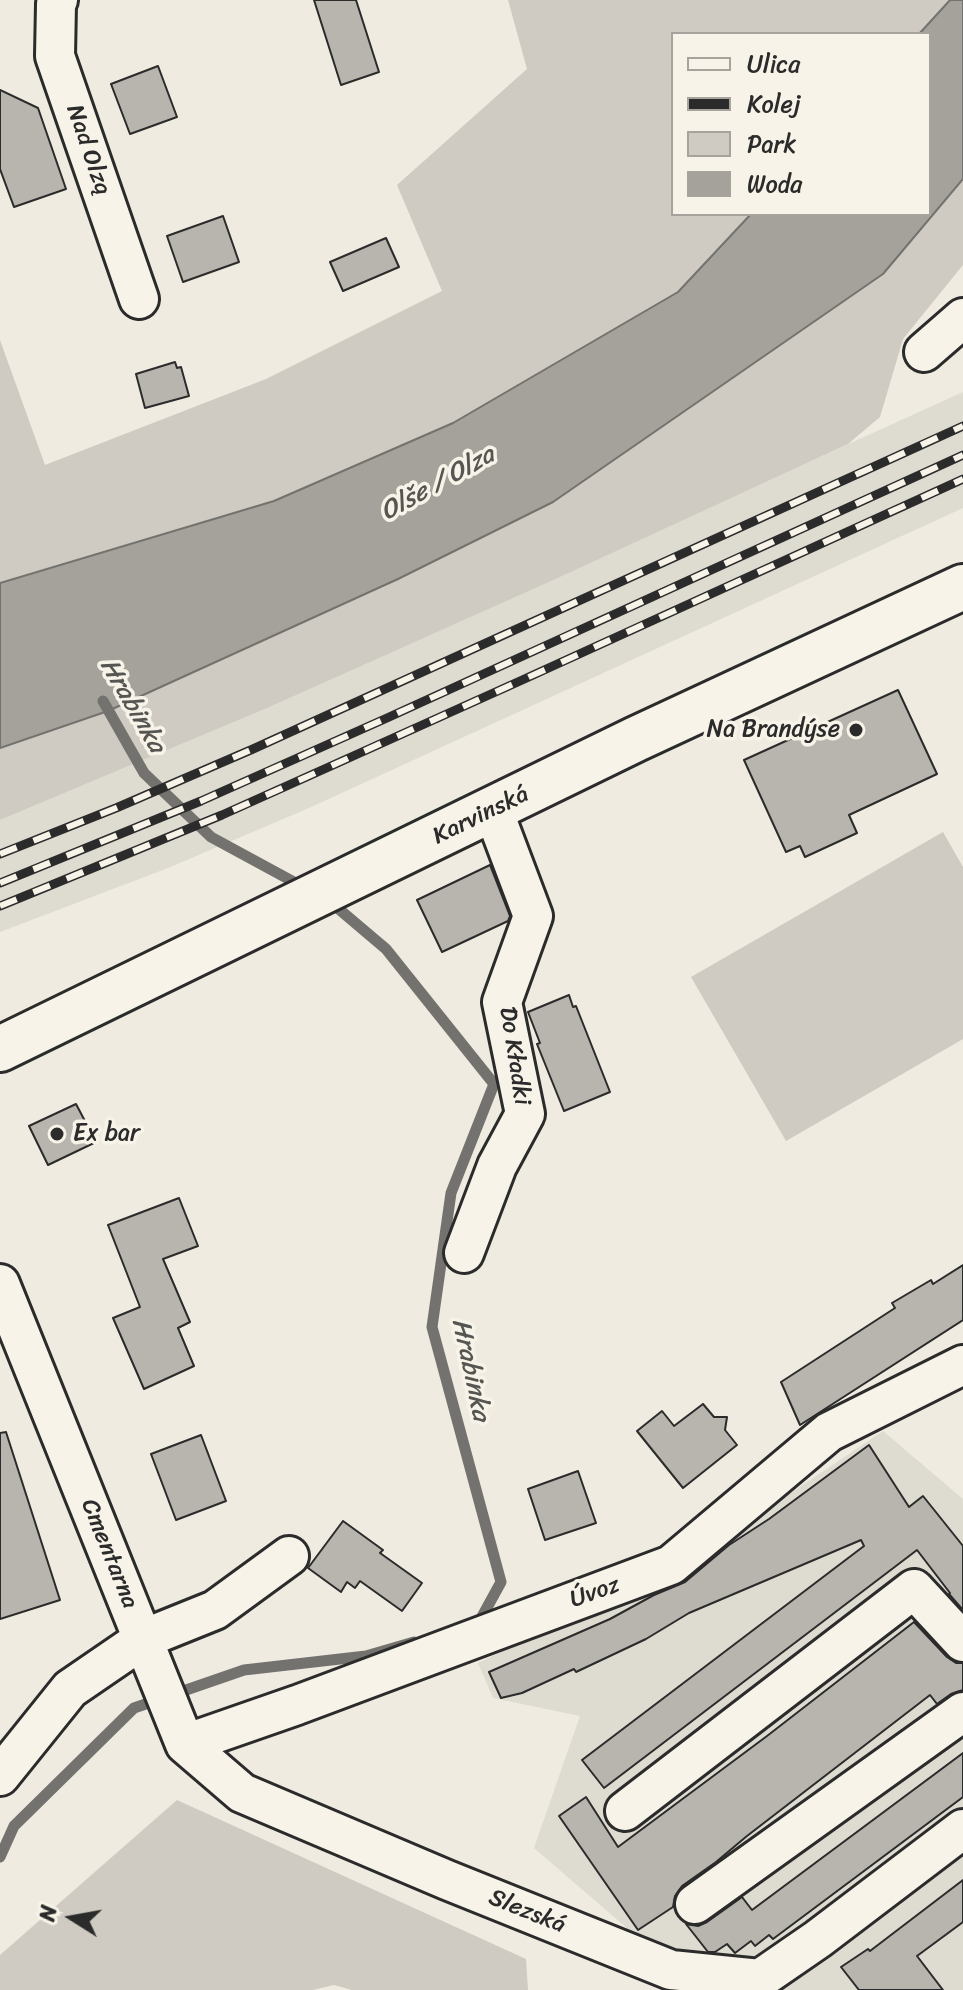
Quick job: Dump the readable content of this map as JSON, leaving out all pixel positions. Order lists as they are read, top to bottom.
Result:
{
  "streets": {
    "main road": ["Karvinská"],
    "street": [
      "Nad Olzą",
      "Do Kładki",
      "Cmentarna",
      "Úvoz",
      "Slezská"
    ]
  },
  "crossings": [
    ["Karvinská", "Do Kładki"],
    ["Cmentarna", "Slezská"],
    ["Úvoz", "Slezská"]
  ],
  "water": ["Olše / Olza", "Hrabinka"],
  "places": ["Na Brandýse", "Ex bar"],
  "legend": [
    "Ulica",
    "Kolej",
    "Park",
    "Woda"
  ],
  "north": "left"
}
